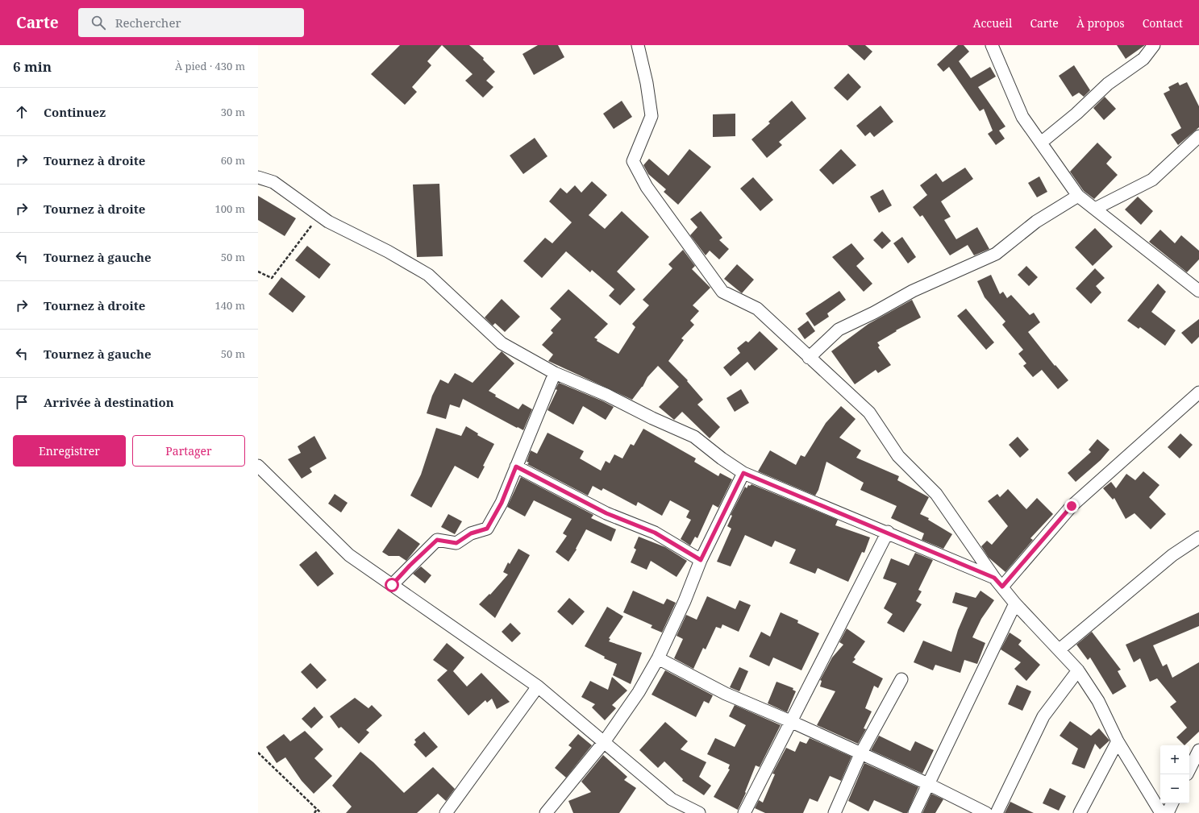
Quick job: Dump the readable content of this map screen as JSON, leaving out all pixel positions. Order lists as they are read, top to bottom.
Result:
{
  "page": {
    "header": "Carte",
    "search": "Rechercher",
    "nav": [
      "Accueil",
      "Carte",
      "À propos",
      "Contact"
    ],
    "heading": ["6 min", "À pied · 430 m"],
    "list": [
      ["Continuez", "30 m"],
      ["Tournez à droite", "60 m"],
      ["Tournez à droite", "100 m"],
      ["Tournez à gauche", "50 m"],
      ["Tournez à droite", "140 m"],
      ["Tournez à gauche", "50 m"],
      "Arrivée à destination"
    ],
    "buttons": ["Enregistrer", "Partager"],
    "map_buttons": ["+", "−"]
  }
}
